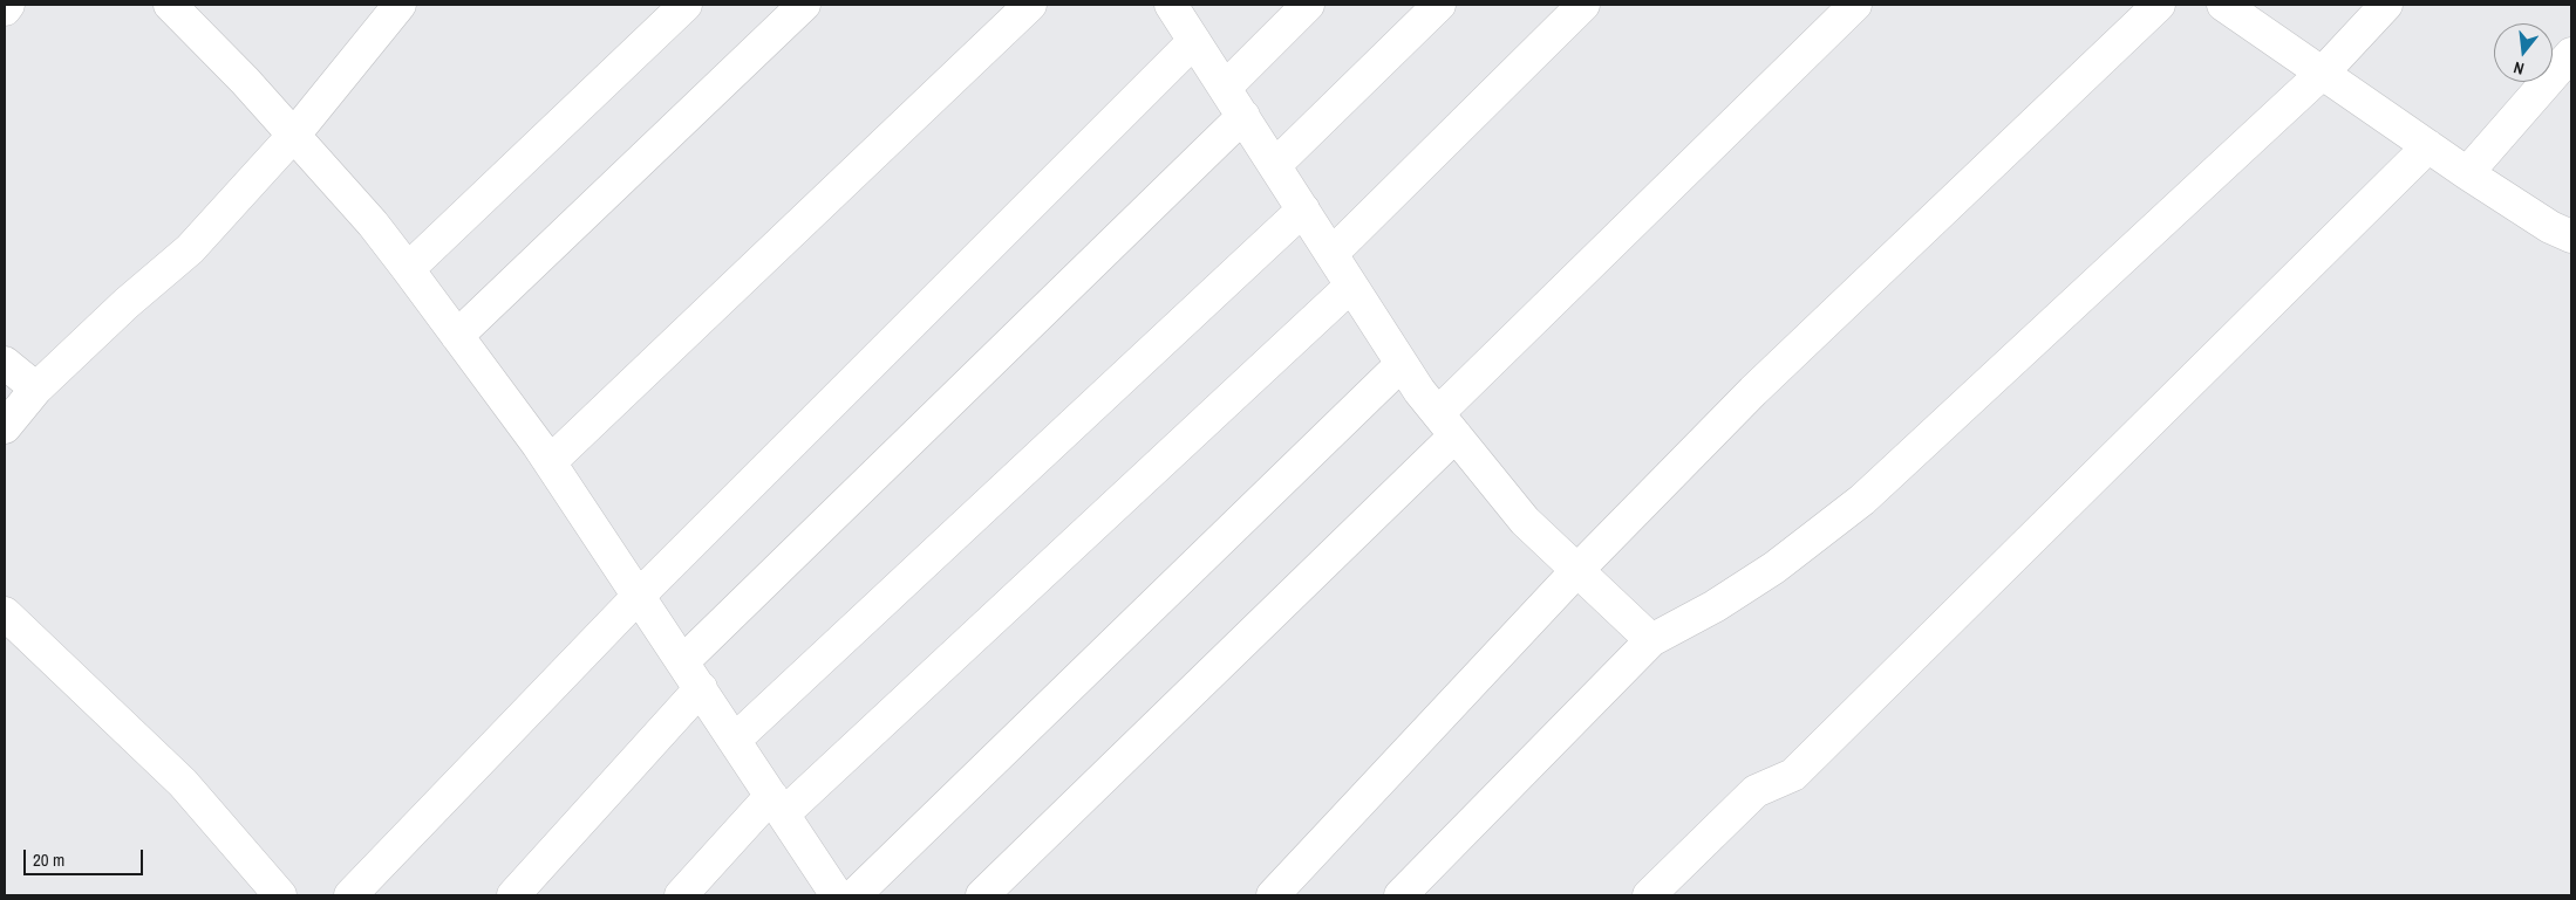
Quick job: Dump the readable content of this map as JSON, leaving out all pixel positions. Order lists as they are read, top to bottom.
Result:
{
  "scale_bar": "20 m",
  "north": "bottom"
}
